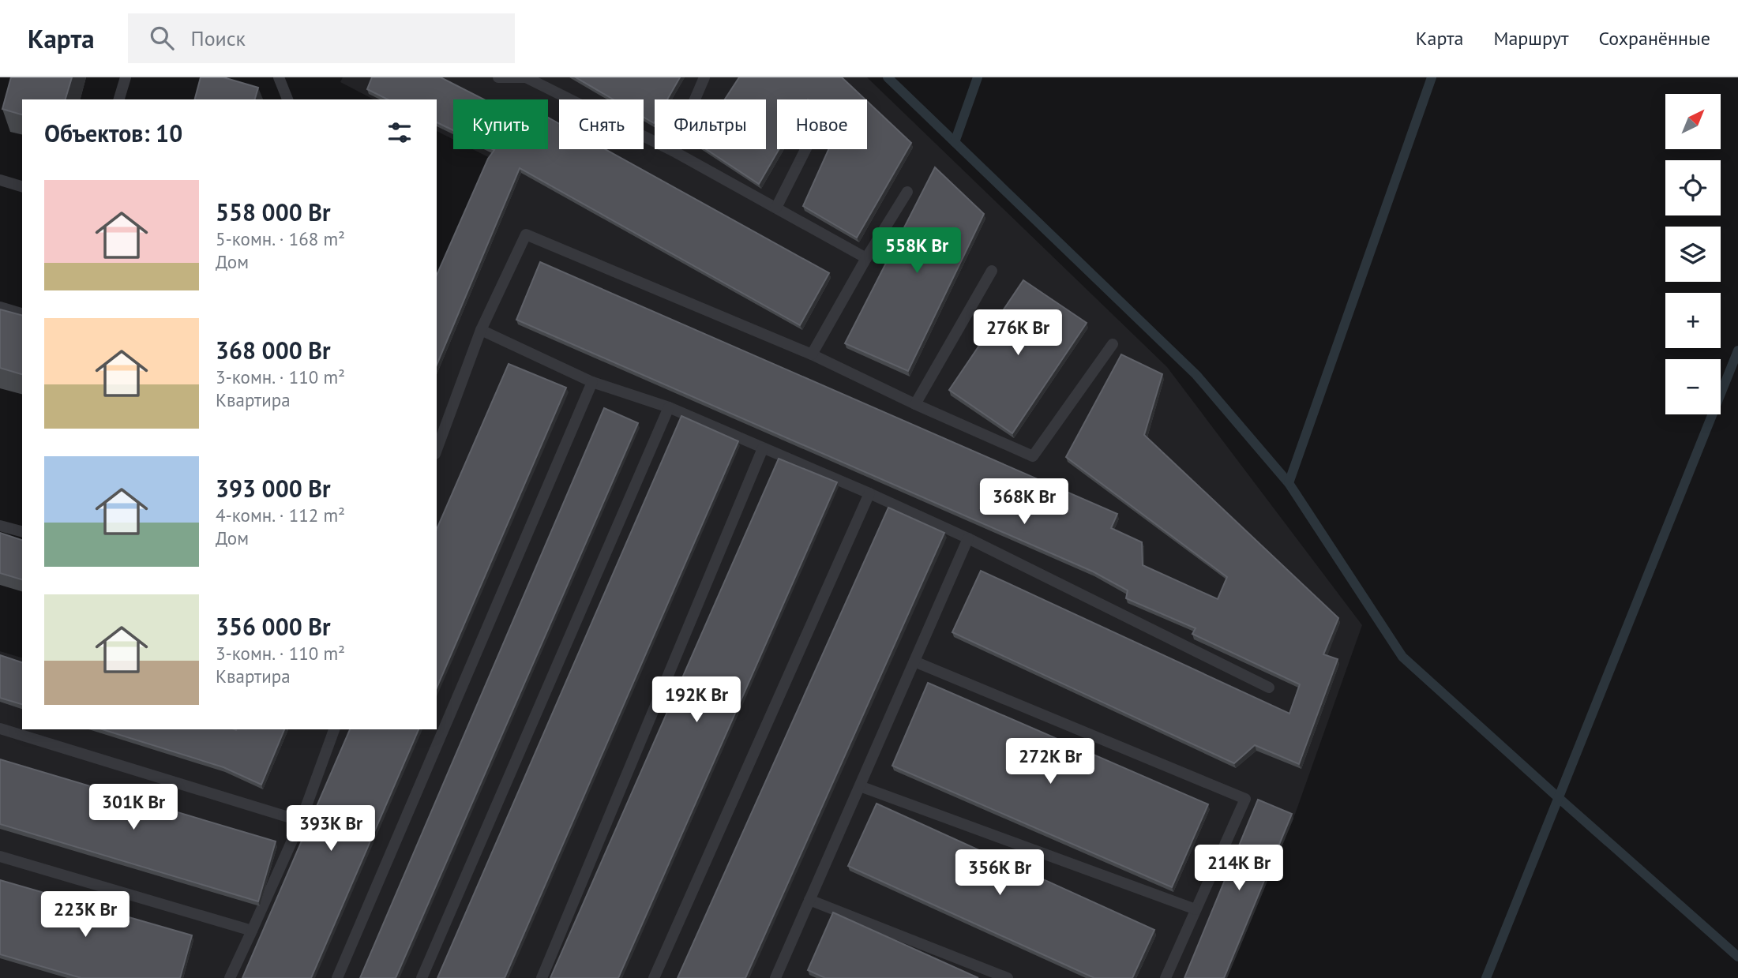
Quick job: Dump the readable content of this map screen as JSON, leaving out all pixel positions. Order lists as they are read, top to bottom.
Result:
{
  "north": "top right",
  "page": {
    "header": "Карта",
    "search": "Поиск",
    "nav": ["Карта", "Маршрут", "Сохранённые"],
    "map_buttons": ["+", "−"],
    "chip": [
      "Купить",
      "Снять",
      "Фильтры",
      "Новое"
    ],
    "heading": "Объектов: 10",
    "list": [
      {
        "name": "558 000 Br",
        "note": "5-комн. · 168 m² · Дом"
      },
      {
        "name": "368 000 Br",
        "note": "3-комн. · 110 m² · Квартира"
      },
      {
        "name": "393 000 Br",
        "note": "4-комн. · 112 m² · Дом"
      },
      {
        "name": "356 000 Br",
        "note": "3-комн. · 110 m² · Квартира"
      }
    ],
    "price": [
      "558K Br",
      "276K Br",
      "368K Br",
      "192K Br",
      "272K Br",
      "301K Br",
      "393K Br",
      "214K Br",
      "356K Br",
      "223K Br"
    ]
  }
}
